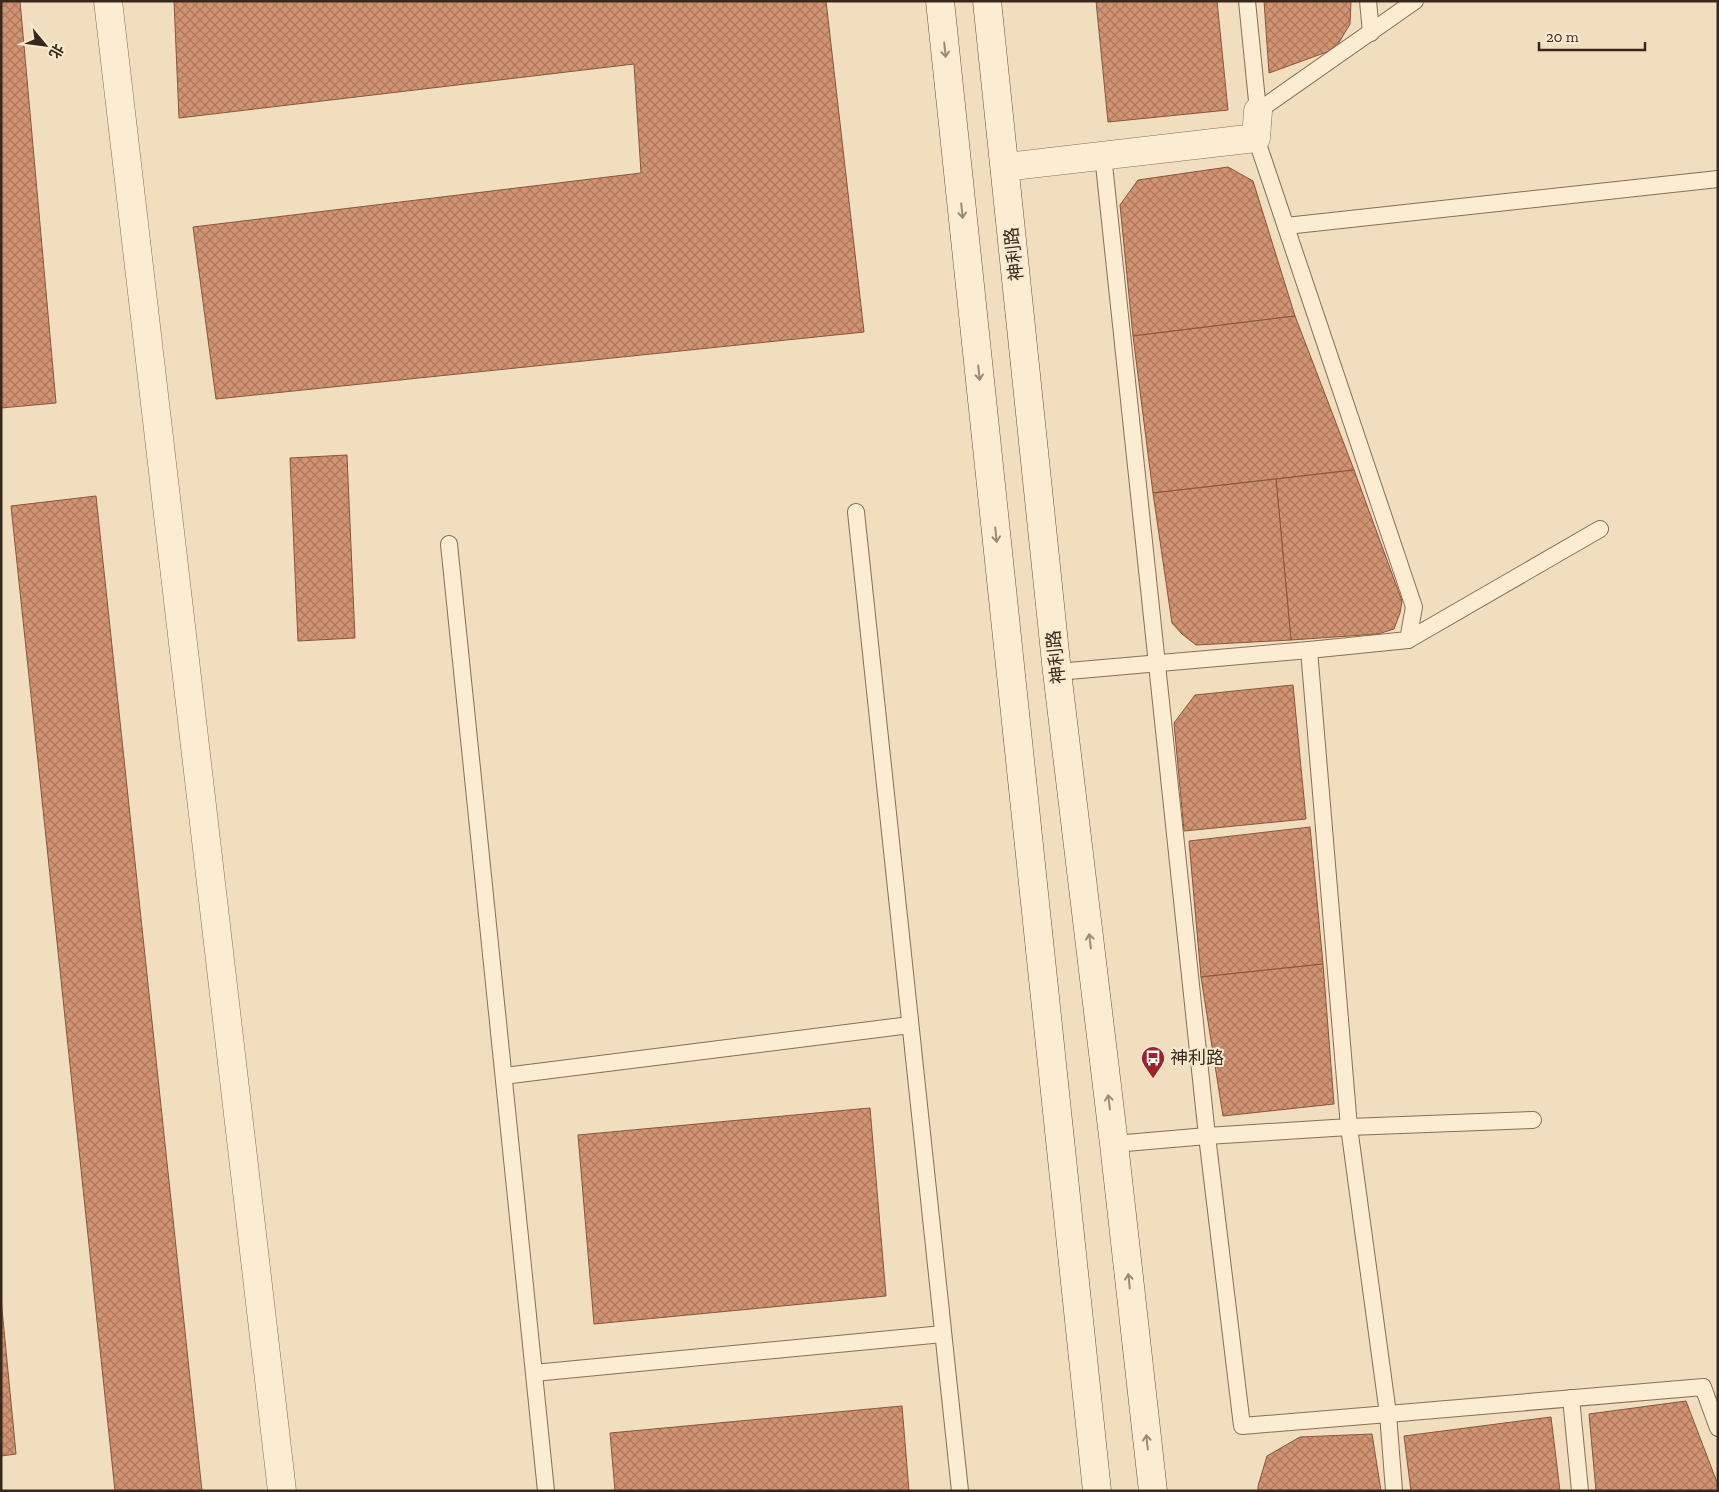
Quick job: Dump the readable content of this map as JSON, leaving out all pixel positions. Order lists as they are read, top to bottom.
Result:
{
  "streets": {
    "main road": ["神利路"]
  },
  "places": {
    "bus stop": ["神利路"]
  },
  "scale_bar": "20 m",
  "north": "bottom right"
}
